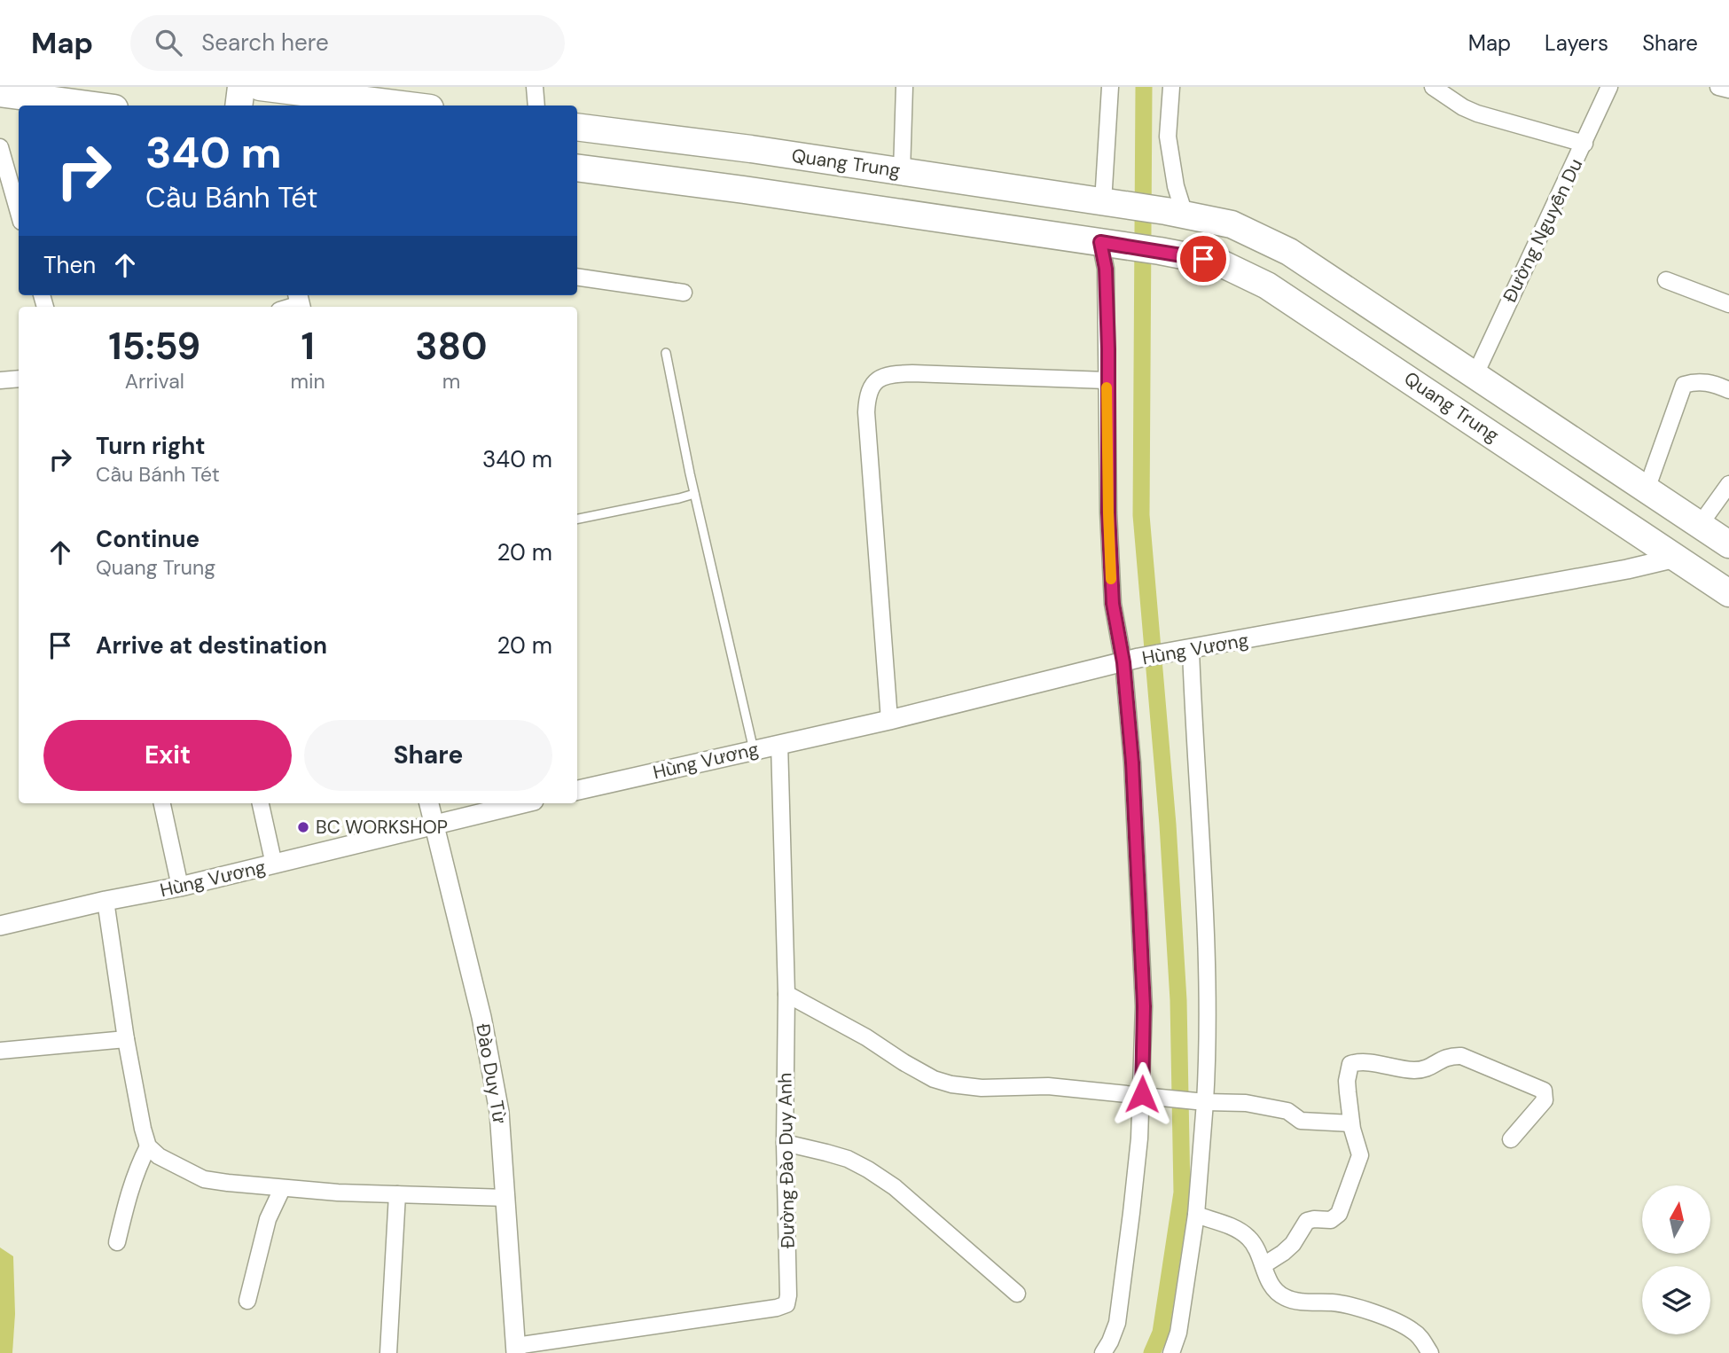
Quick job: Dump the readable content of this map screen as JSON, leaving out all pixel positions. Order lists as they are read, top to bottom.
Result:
{
  "streets": {
    "highway": ["Quang Trung"],
    "street": [
      "Đường Nguyễn Du",
      "Hùng Vương",
      "Đào Duy Từ",
      "Đường Đào Duy Anh"
    ]
  },
  "crossings": [
    ["Quang Trung", "Hùng Vương"],
    ["Hùng Vương", "Đào Duy Từ"],
    ["Hùng Vương", "Đường Đào Duy Anh"],
    ["Đào Duy Từ", "Đường Đào Duy Anh"]
  ],
  "places": ["BC WORKSHOP"],
  "north": "top",
  "page": {
    "header": "Map",
    "search": "Search here",
    "nav": ["Map", "Layers", "Share"],
    "turn": ["340 m", "Cầu Bánh Tét"],
    "then": "Then",
    "eta": [
      "15:59",
      "Arrival",
      "1",
      "min",
      "380",
      "m"
    ],
    "list": [
      {
        "name": "Turn right",
        "note": "Cầu Bánh Tét",
        "value": "340 m"
      },
      {
        "name": "Continue",
        "note": "Quang Trung",
        "value": "20 m"
      },
      {
        "name": "Arrive at destination",
        "value": "20 m"
      }
    ],
    "buttons": ["Exit", "Share"]
  }
}
